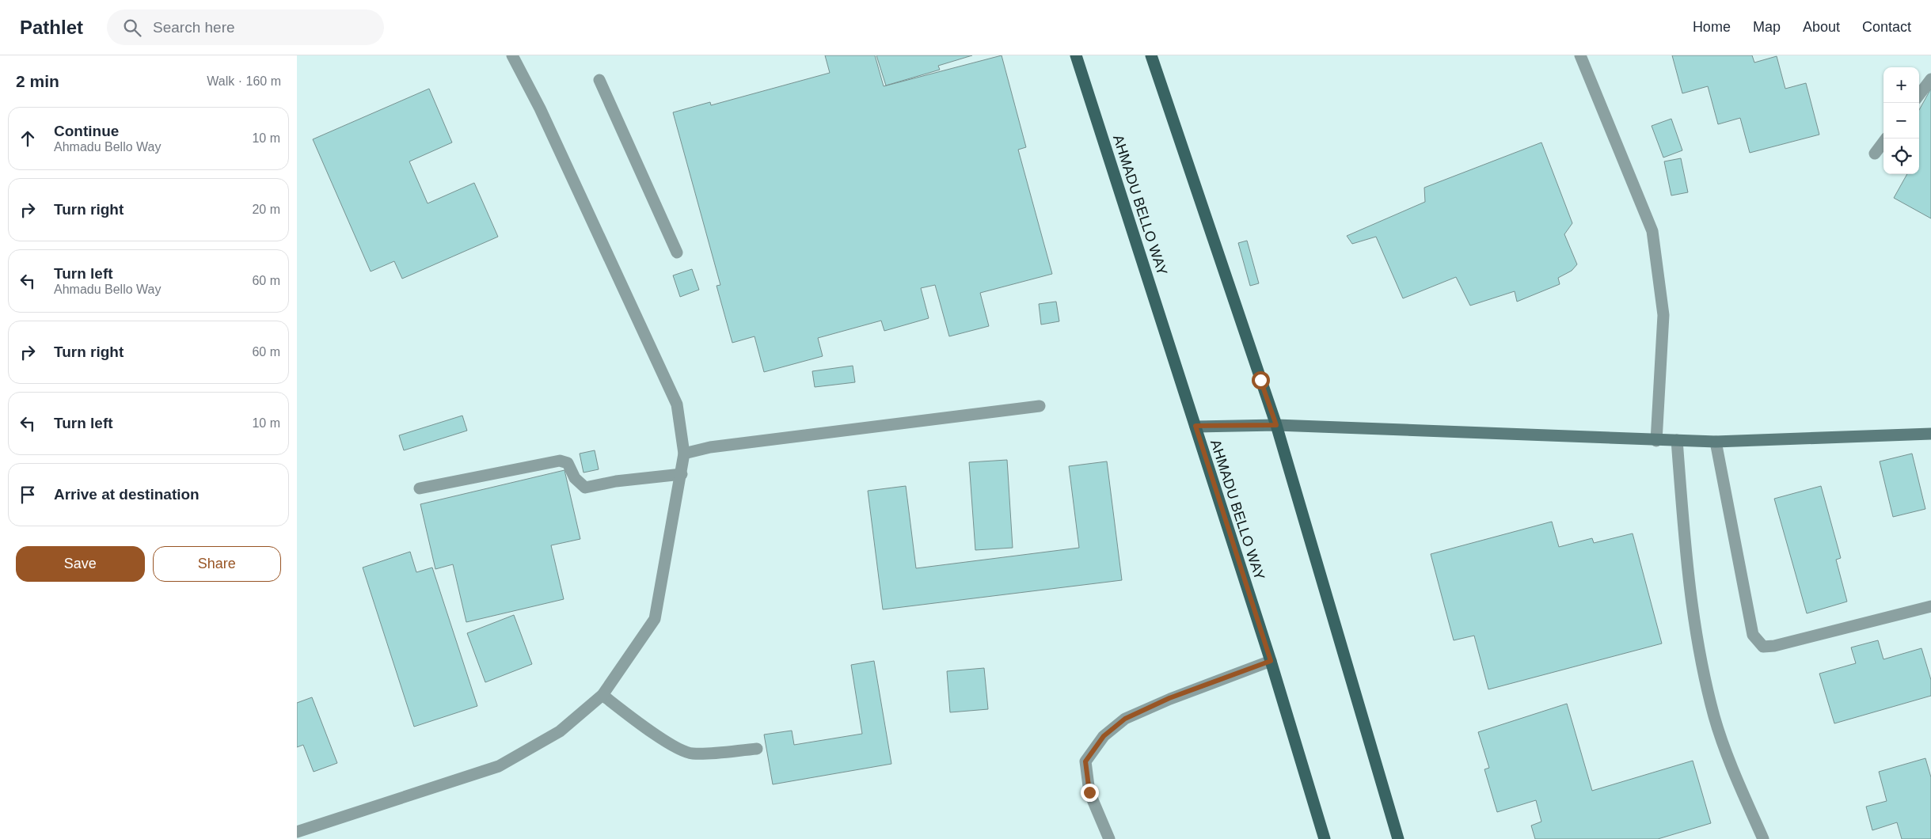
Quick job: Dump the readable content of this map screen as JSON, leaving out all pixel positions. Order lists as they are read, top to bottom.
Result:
{
  "streets": {
    "main road": ["AHMADU BELLO WAY"]
  },
  "page": {
    "header": "Pathlet",
    "search": "Search here",
    "nav": [
      "Home",
      "Map",
      "About",
      "Contact"
    ],
    "heading": ["2 min", "Walk · 160 m"],
    "map_buttons": ["+", "−"],
    "list": [
      ["Continue", "Ahmadu Bello Way", "10 m"],
      ["Turn right", "20 m"],
      ["Turn left", "Ahmadu Bello Way", "60 m"],
      ["Turn right", "60 m"],
      ["Turn left", "10 m"],
      "Arrive at destination"
    ],
    "buttons": ["Save", "Share"]
  }
}
